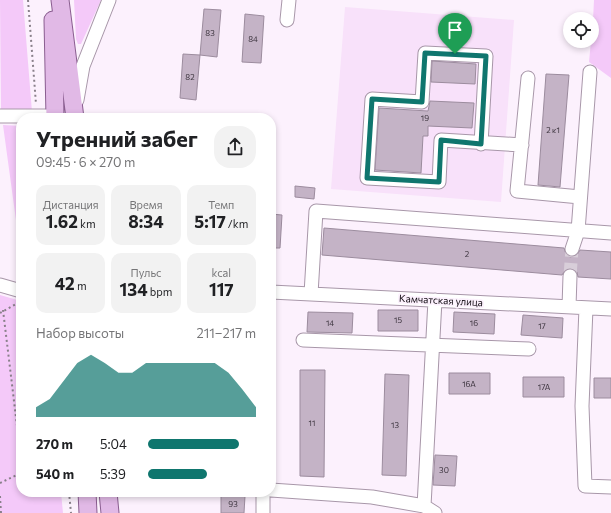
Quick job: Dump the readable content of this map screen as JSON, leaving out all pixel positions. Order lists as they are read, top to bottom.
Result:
{
  "streets": {
    "street": ["Камчатская улица"]
  },
  "house_numbers": [
    "83",
    "84",
    "82",
    "19",
    "2 к1",
    "2",
    "15",
    "14",
    "16",
    "17",
    "16А",
    "17А",
    "11",
    "13",
    "30",
    "93"
  ],
  "page": {
    "heading": ["Утренний забег", "09:45 · 6 × 270 m"],
    "stats": [
      ["Дистанция", "1.62 km"],
      ["Время", "8:34"],
      ["Темп", "5:17 /km"],
      ["42 m"],
      ["Пульс", "134 bpm"],
      ["kcal", "117"]
    ],
    "chart": ["Набор высоты", "211–217 m"],
    "list": [
      {
        "name": "270 m",
        "note": "5:04"
      },
      {
        "name": "540 m",
        "note": "5:39"
      }
    ]
  }
}
